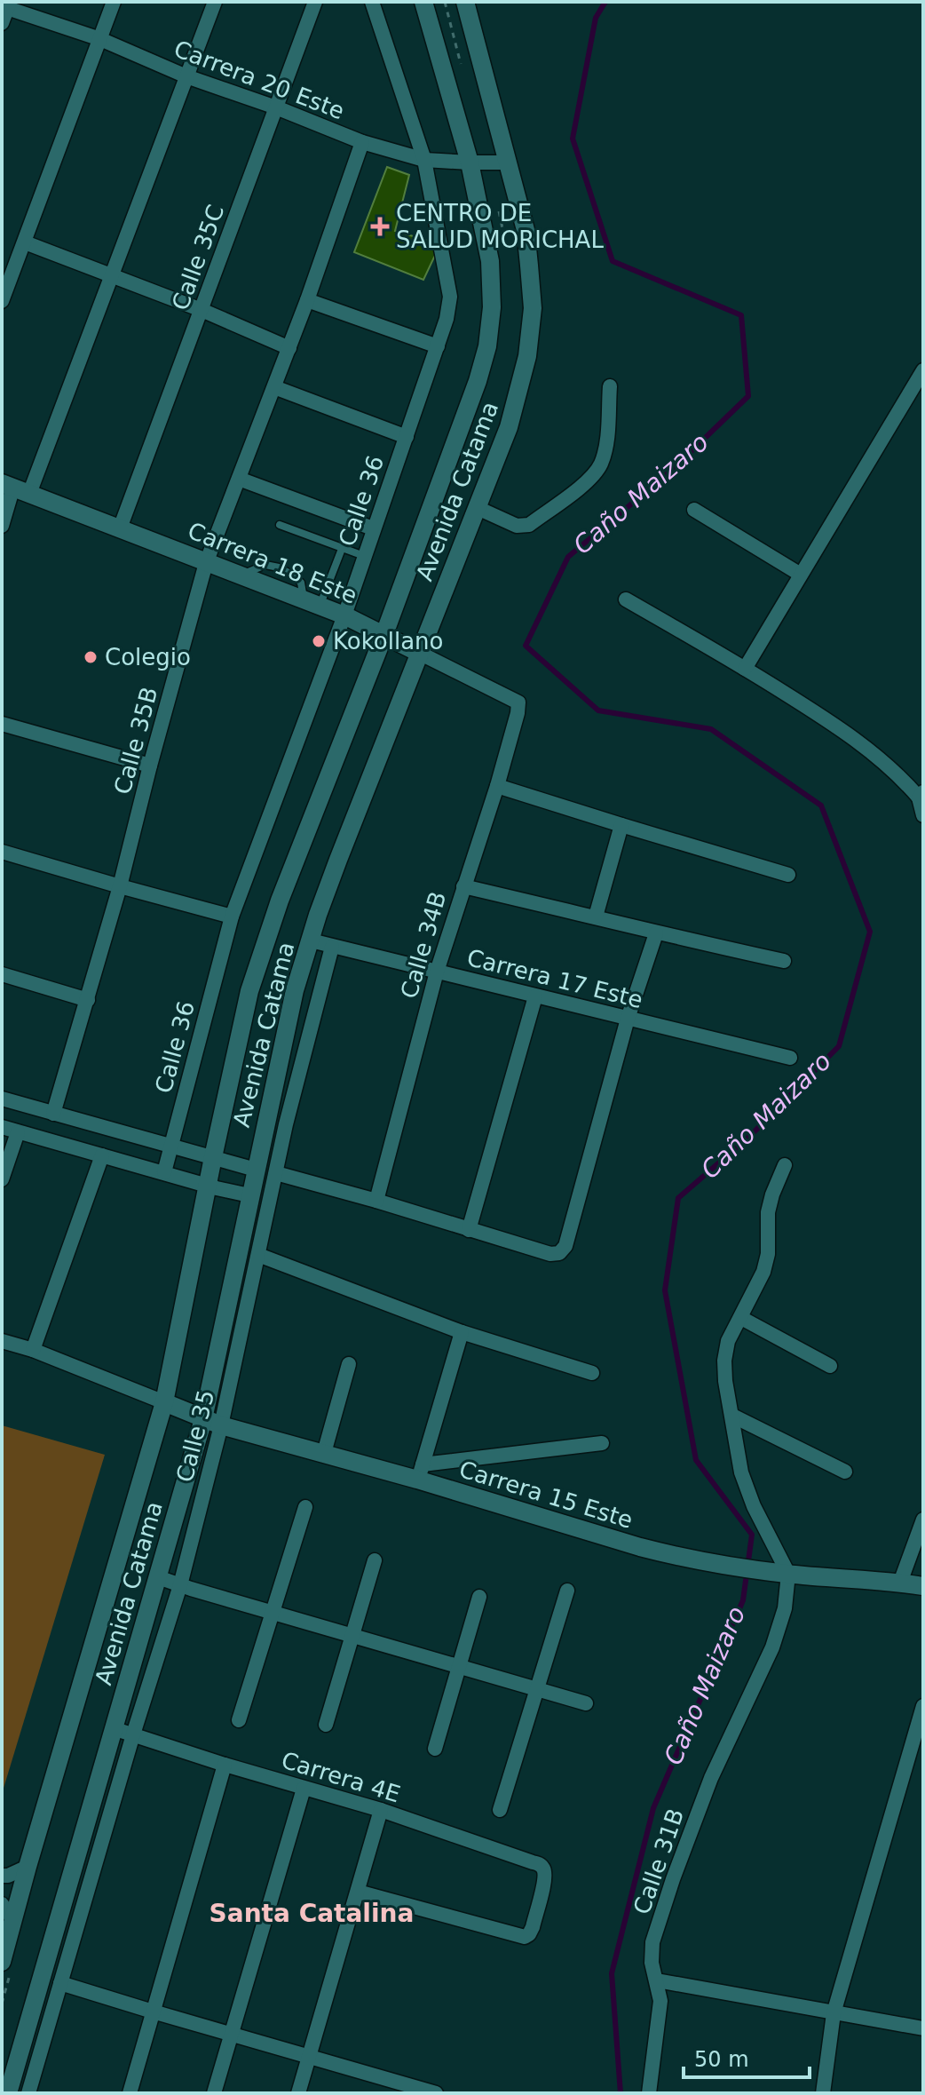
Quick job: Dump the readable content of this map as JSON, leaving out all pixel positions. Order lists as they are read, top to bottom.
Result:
{
  "streets": {
    "main road": ["Avenida Catama", "Carrera 18 Este", "Carrera 15 Este"],
    "street": [
      "Carrera 20 Este",
      "Calle 35C",
      "Calle 36",
      "Calle 35B",
      "Calle 34B",
      "Carrera 17 Este",
      "Calle 35",
      "Carrera 4E",
      "Calle 31B"
    ]
  },
  "crossings": [
    ["Carrera 20 Este", "Calle 35C"],
    ["Carrera 20 Este", "Avenida Catama"],
    ["Carrera 20 Este", "Calle 36"],
    ["Carrera 20 Este", "Calle 35B"],
    ["Calle 35C", "Carrera 18 Este"],
    ["Avenida Catama", "Carrera 18 Este"],
    ["Avenida Catama", "Carrera 17 Este"],
    ["Avenida Catama", "Carrera 15 Este"],
    ["Avenida Catama", "Carrera 4E"],
    ["Calle 36", "Carrera 18 Este"],
    ["Carrera 18 Este", "Calle 35B"],
    ["Carrera 18 Este", "Calle 34B"],
    ["Calle 34B", "Carrera 17 Este"],
    ["Carrera 17 Este", "Calle 35"],
    ["Calle 35", "Carrera 15 Este"],
    ["Calle 35", "Carrera 4E"],
    ["Carrera 15 Este", "Calle 31B"]
  ],
  "districts": ["Santa Catalina"],
  "water": ["Caño Maizaro"],
  "places": {
    "health": ["CENTRO DE SALUD MORICHAL"],
    "other": ["Kokollano", "Colegio"]
  },
  "scale_bar": "50 m"
}
